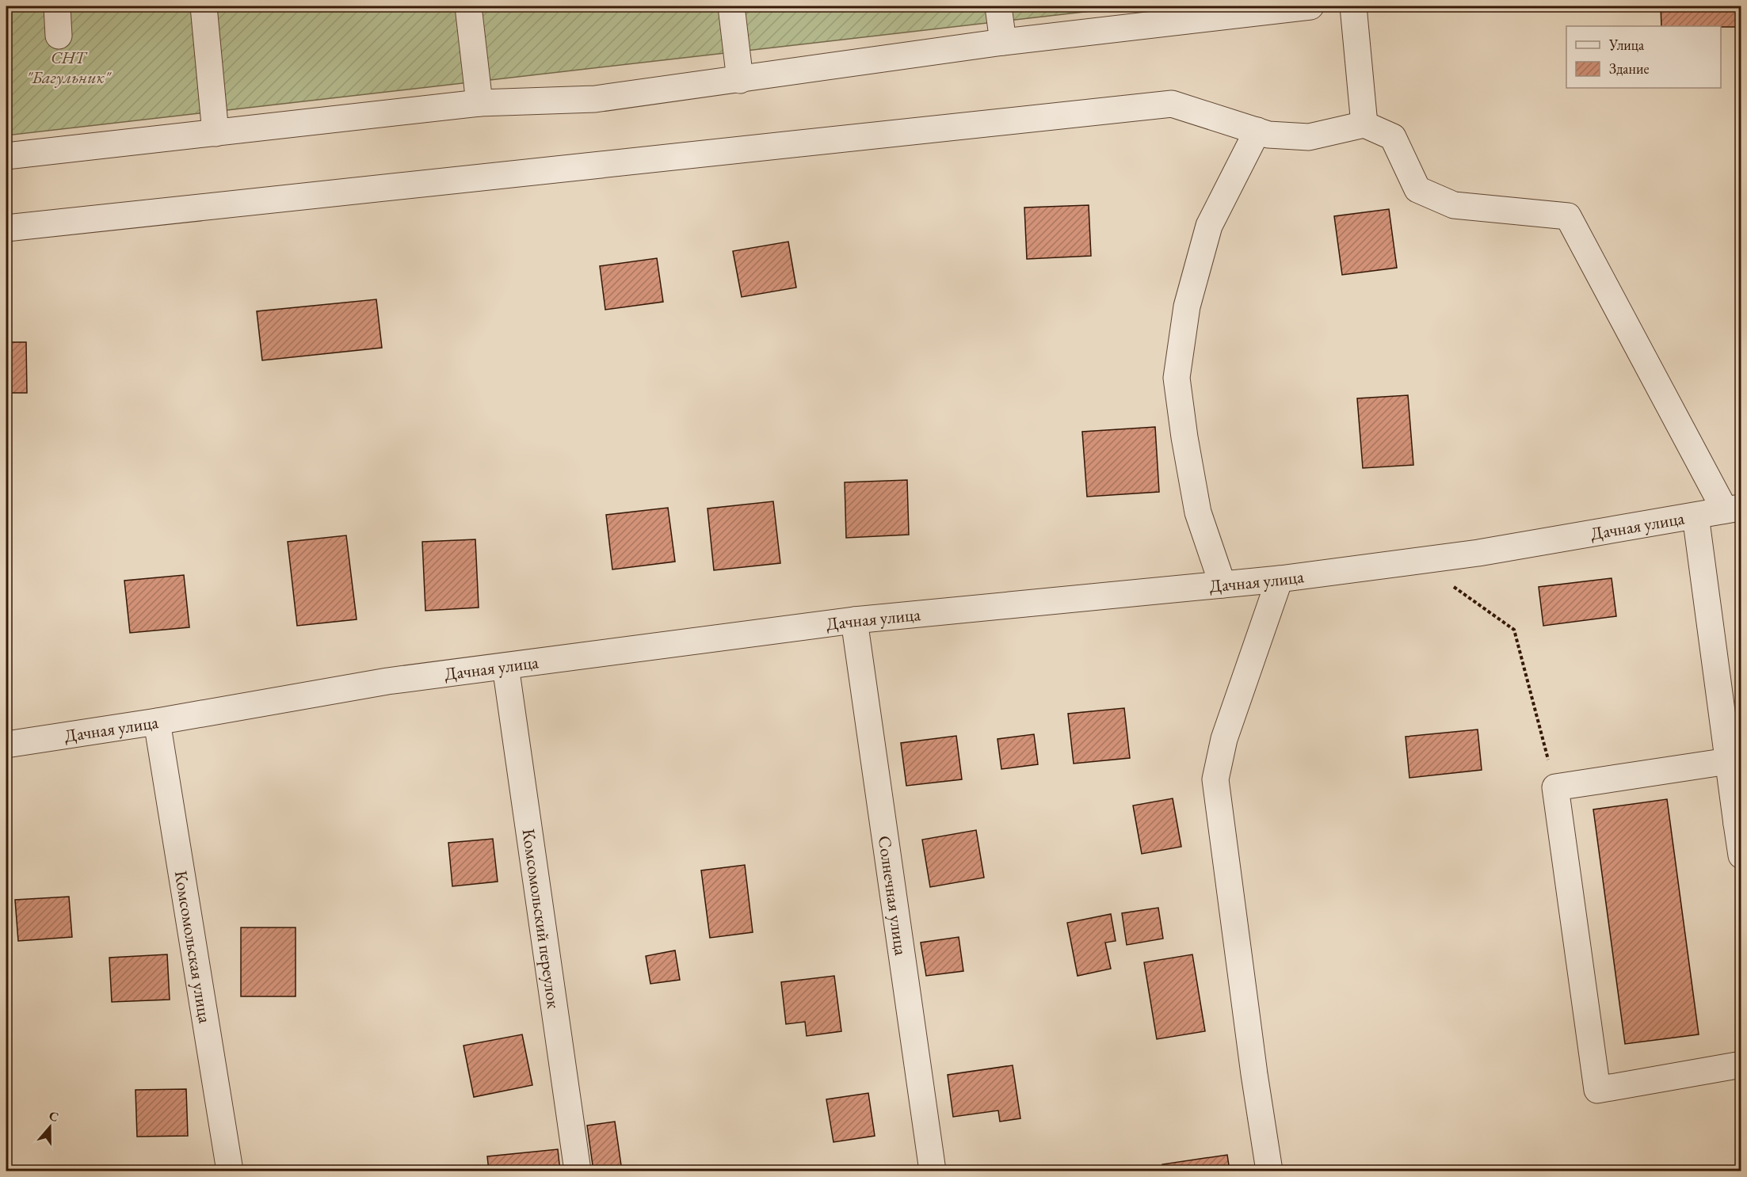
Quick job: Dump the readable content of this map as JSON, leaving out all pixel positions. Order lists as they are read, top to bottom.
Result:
{
  "streets": {
    "street": [
      "Дачная улица",
      "Солнечная улица",
      "Комсомольский переулок",
      "Комсомольская улица"
    ]
  },
  "crossings": [
    ["Дачная улица", "Солнечная улица"],
    ["Дачная улица", "Комсомольский переулок"],
    ["Дачная улица", "Комсомольская улица"]
  ],
  "parks": ["СНТ \"Багульник\""],
  "legend": ["Улица", "Здание"],
  "north": "top"
}
